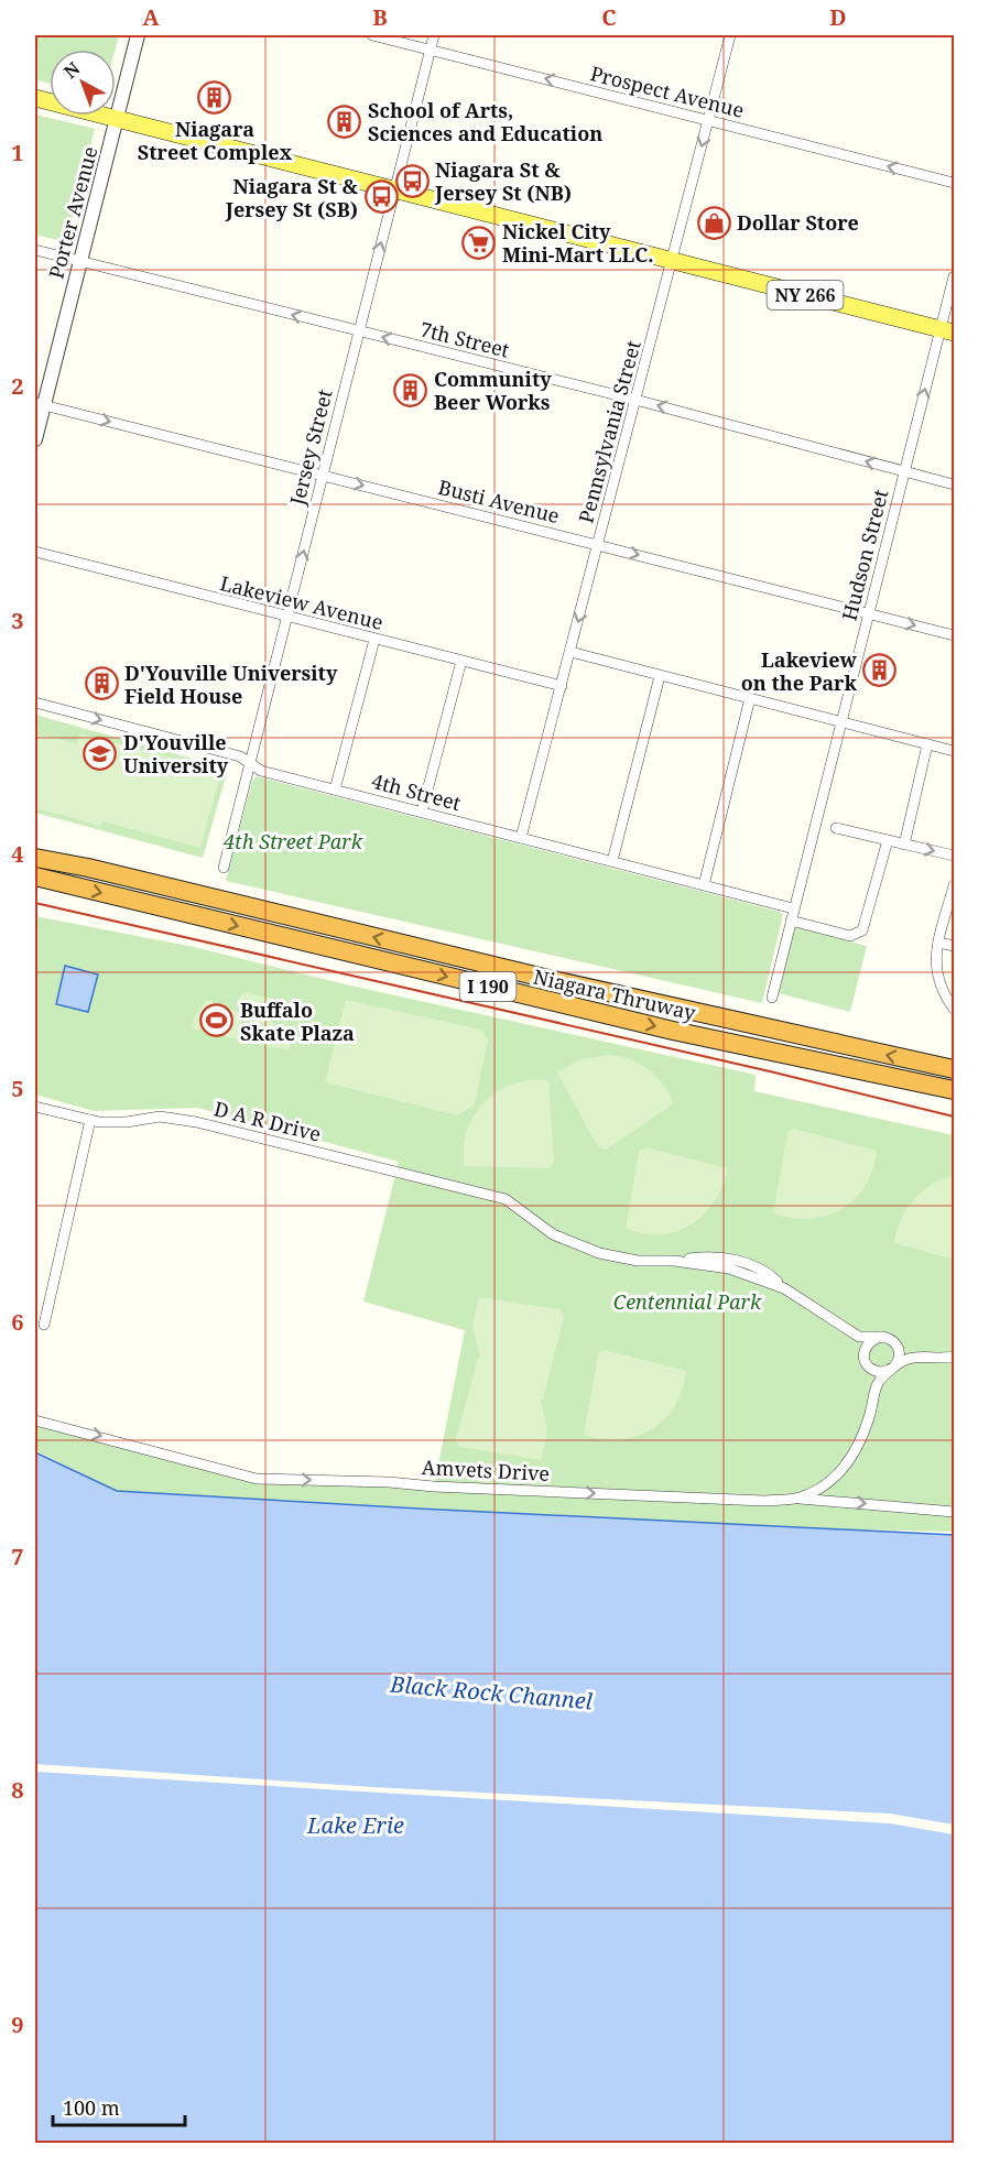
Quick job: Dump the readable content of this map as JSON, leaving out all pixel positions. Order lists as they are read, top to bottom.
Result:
{
  "streets": {
    "highway": ["I 190", "Niagara Thruway"],
    "main road": ["NY 266"],
    "street": [
      "Prospect Avenue",
      "Porter Avenue",
      "7th Street",
      "Pennsylvania Street",
      "Jersey Street",
      "Busti Avenue",
      "Hudson Street",
      "Lakeview Avenue",
      "4th Street",
      "D A R Drive",
      "Amvets Drive"
    ]
  },
  "crossings": [
    ["Prospect Avenue", "Pennsylvania Street"],
    ["Prospect Avenue", "Jersey Street"],
    ["Porter Avenue", "NY 266"],
    ["Porter Avenue", "7th Street"],
    ["Porter Avenue", "Busti Avenue"],
    ["NY 266", "Pennsylvania Street"],
    ["NY 266", "Jersey Street"],
    ["NY 266", "Hudson Street"],
    ["7th Street", "Pennsylvania Street"],
    ["7th Street", "Jersey Street"],
    ["7th Street", "Hudson Street"],
    ["Pennsylvania Street", "Busti Avenue"],
    ["Pennsylvania Street", "Lakeview Avenue"],
    ["Pennsylvania Street", "4th Street"],
    ["Jersey Street", "Busti Avenue"],
    ["Jersey Street", "Lakeview Avenue"],
    ["Jersey Street", "4th Street"],
    ["Busti Avenue", "Hudson Street"],
    ["Hudson Street", "4th Street"]
  ],
  "one_way": [
    "Prospect Avenue",
    "7th Street",
    "Busti Avenue",
    "Amvets Drive"
  ],
  "water": ["Black Rock Channel", "Lake Erie"],
  "parks": ["4th Street Park", "Centennial Park"],
  "places": {
    "building": [
      "Niagara Street Complex",
      "School of Arts, Sciences and Education",
      "Community Beer Works",
      "Lakeview on the Park",
      "D'Youville University Field House"
    ],
    "bus stop": ["Niagara St & Jersey St (NB)", "Niagara St & Jersey St (SB)"],
    "shop": ["Dollar Store"],
    "supermarket": ["Nickel City Mini-Mart LLC."],
    "school or university": ["D'Youville University"],
    "sports": ["Buffalo Skate Plaza"]
  },
  "scale_bar": "100 m",
  "north": "top left",
  "grid": {
    "columns": [
      "A",
      "B",
      "C",
      "D"
    ],
    "rows": [
      "1",
      "2",
      "3",
      "4",
      "5",
      "6",
      "7",
      "8",
      "9"
    ]
  }
}
